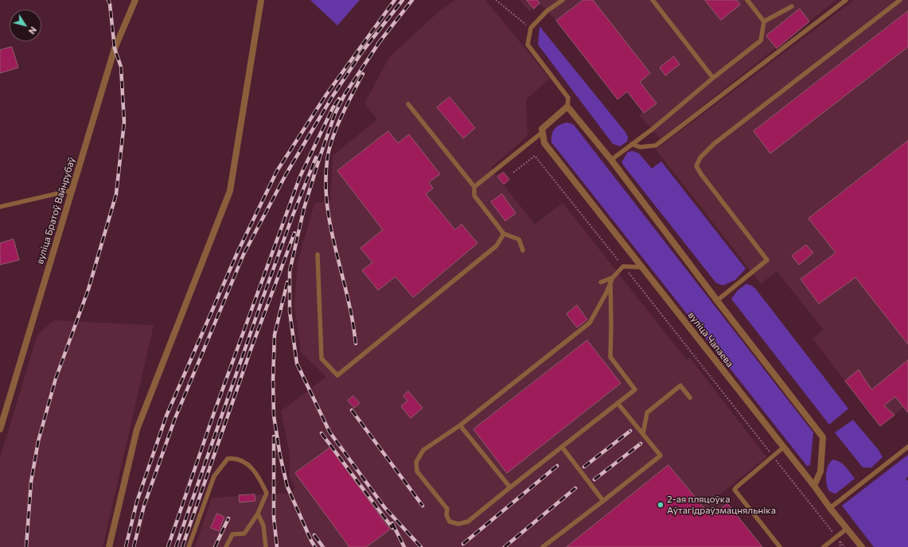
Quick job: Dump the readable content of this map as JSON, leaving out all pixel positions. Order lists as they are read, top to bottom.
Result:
{
  "streets": {
    "street": ["вуліца Братоў Вайнрубаў", "вуліца Чапаева"]
  },
  "places": ["2-ая пляцоўка Аўтагідраўзмацняльніка"],
  "north": "bottom right"
}
